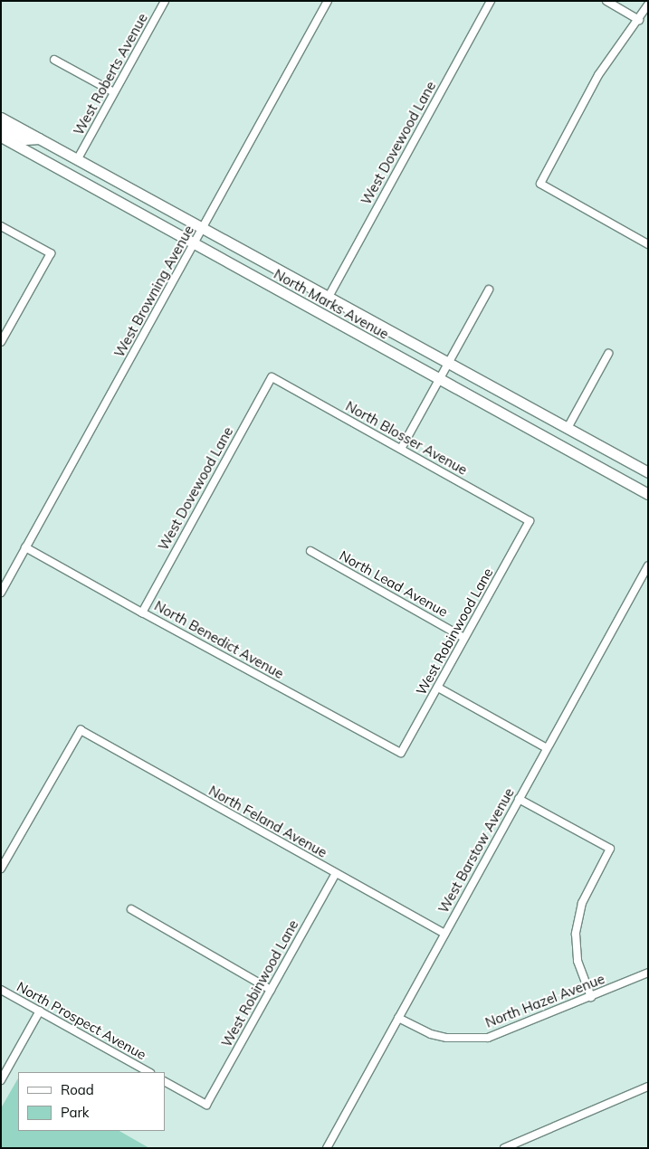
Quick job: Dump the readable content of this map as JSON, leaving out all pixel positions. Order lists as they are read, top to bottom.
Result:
{
  "streets": {
    "main road": ["North Marks Avenue"],
    "street": [
      "West Roberts Avenue",
      "West Dovewood Lane",
      "West Browning Avenue",
      "North Blosser Avenue",
      "North Lead Avenue",
      "West Robinwood Lane",
      "North Benedict Avenue",
      "North Feland Avenue",
      "West Barstow Avenue",
      "North Hazel Avenue",
      "North Prospect Avenue"
    ]
  },
  "crossings": [
    ["West Roberts Avenue", "North Marks Avenue"],
    ["West Dovewood Lane", "North Marks Avenue"],
    ["West Dovewood Lane", "North Blosser Avenue"],
    ["West Dovewood Lane", "North Benedict Avenue"],
    ["West Browning Avenue", "North Marks Avenue"],
    ["West Browning Avenue", "North Benedict Avenue"],
    ["North Blosser Avenue", "West Robinwood Lane"],
    ["North Lead Avenue", "West Robinwood Lane"],
    ["West Robinwood Lane", "North Benedict Avenue"],
    ["West Robinwood Lane", "North Feland Avenue"],
    ["North Feland Avenue", "West Barstow Avenue"],
    ["West Barstow Avenue", "North Hazel Avenue"]
  ],
  "legend": ["Road", "Park"]
}
